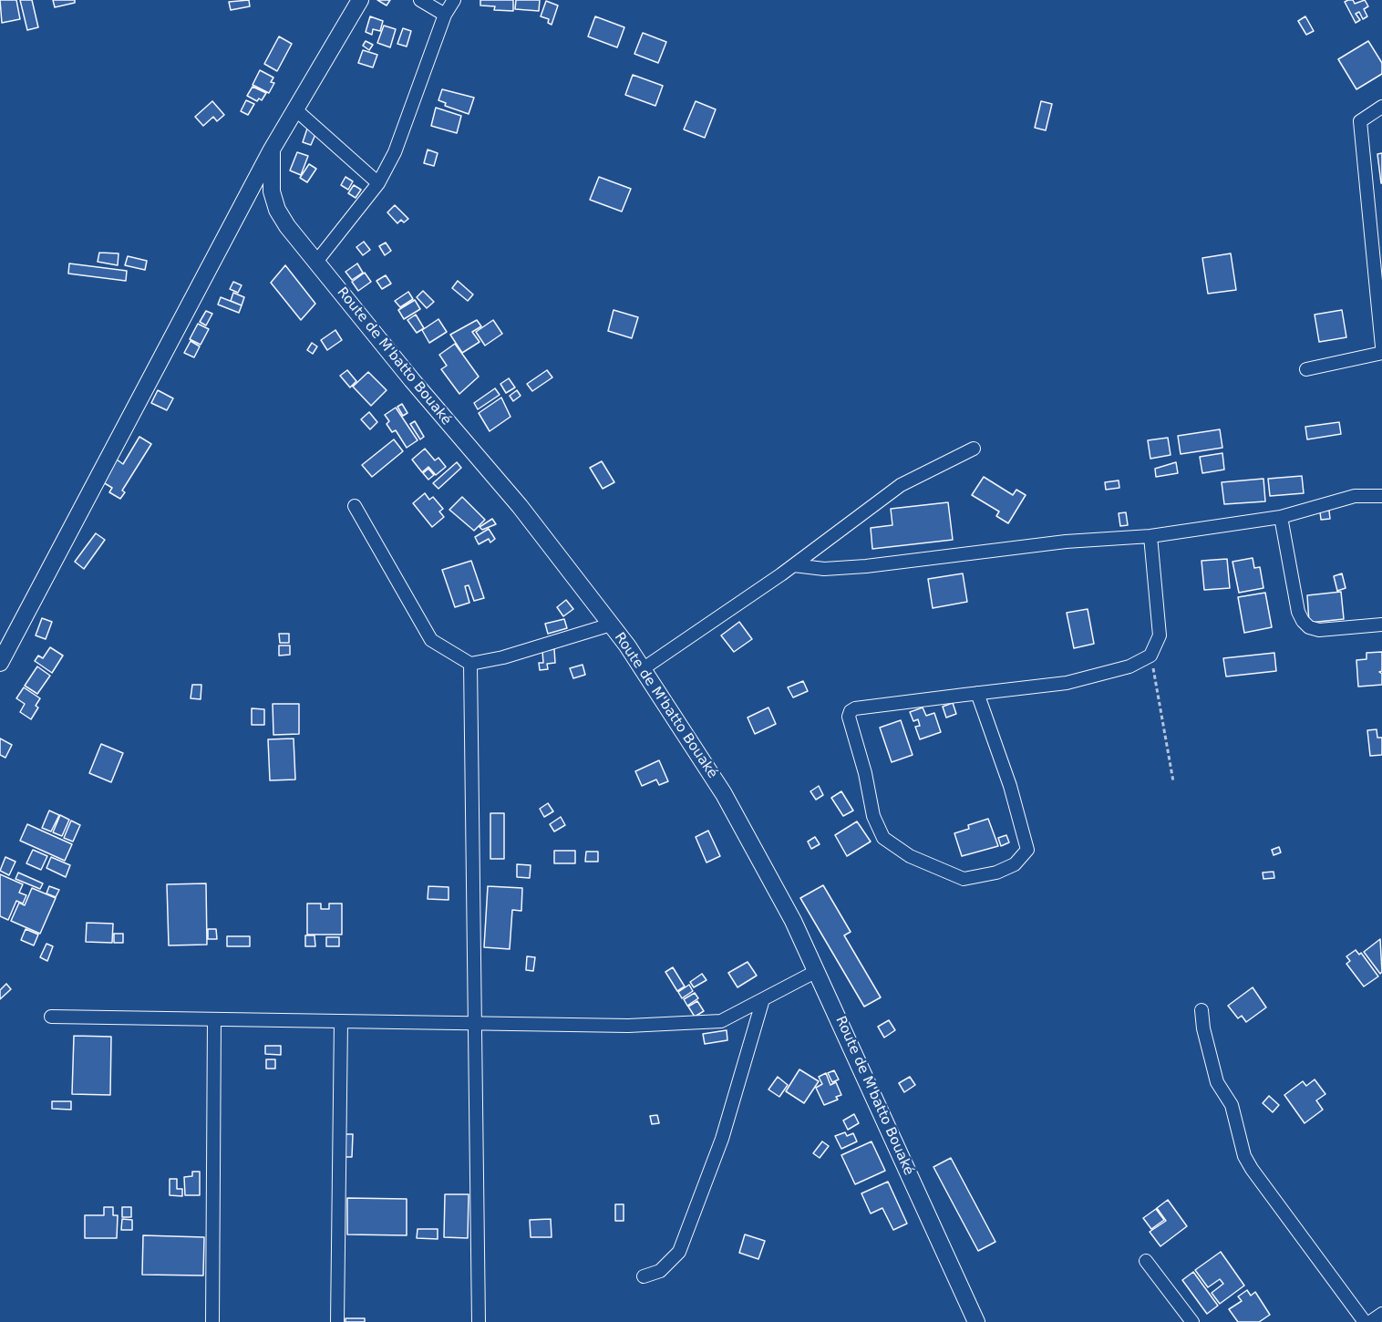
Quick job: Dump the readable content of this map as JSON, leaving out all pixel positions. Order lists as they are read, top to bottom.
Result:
{
  "streets": {
    "street": ["Route de M'batto Bouaké"]
  }
}
